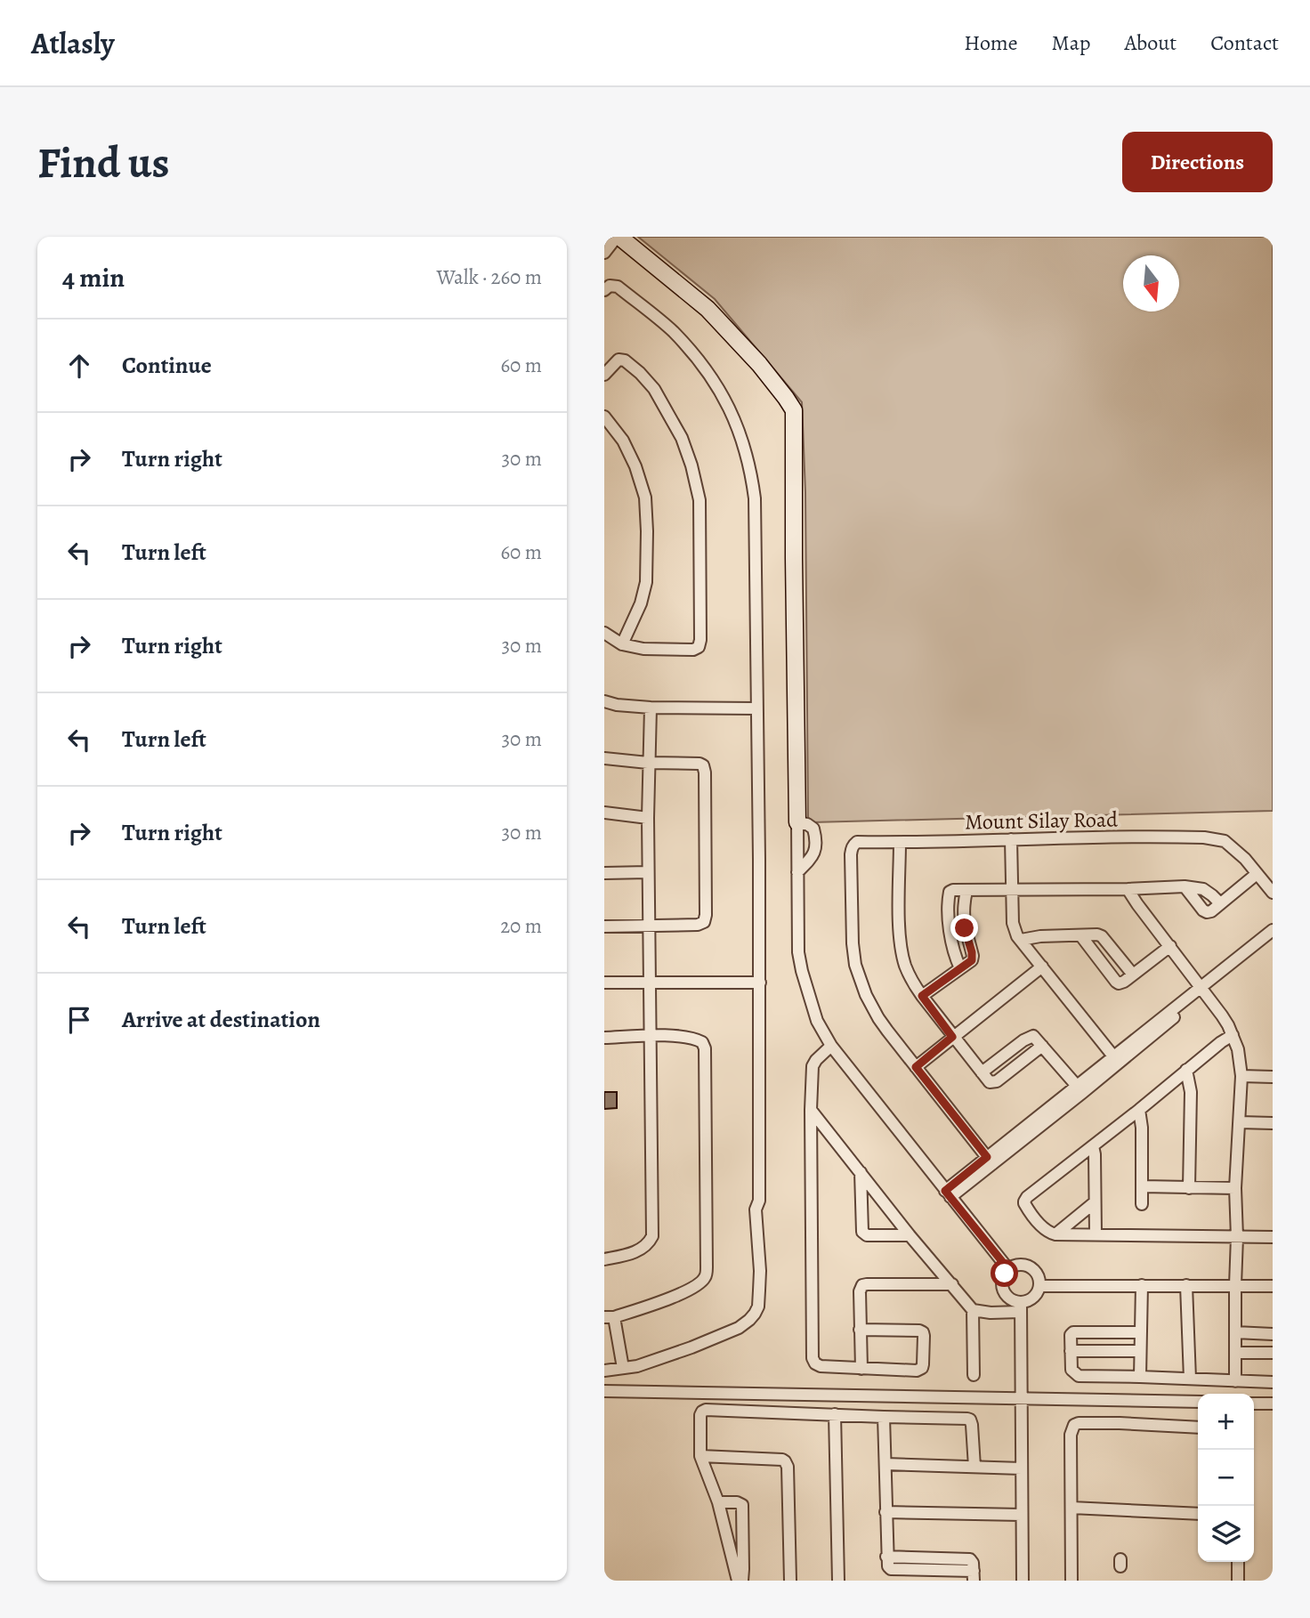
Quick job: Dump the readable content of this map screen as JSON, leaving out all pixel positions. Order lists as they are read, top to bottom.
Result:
{
  "streets": {
    "street": ["Mount Silay Road"]
  },
  "north": "bottom",
  "page": {
    "header": "Atlasly",
    "nav": [
      "Home",
      "Map",
      "About",
      "Contact"
    ],
    "buttons": "Directions",
    "title": "Find us",
    "heading": ["4 min", "Walk · 260 m"],
    "list": [
      ["Continue", "60 m"],
      ["Turn right", "30 m"],
      ["Turn left", "60 m"],
      ["Turn right", "30 m"],
      ["Turn left", "30 m"],
      ["Turn right", "30 m"],
      ["Turn left", "20 m"],
      "Arrive at destination"
    ],
    "map_buttons": ["+", "−"]
  }
}
